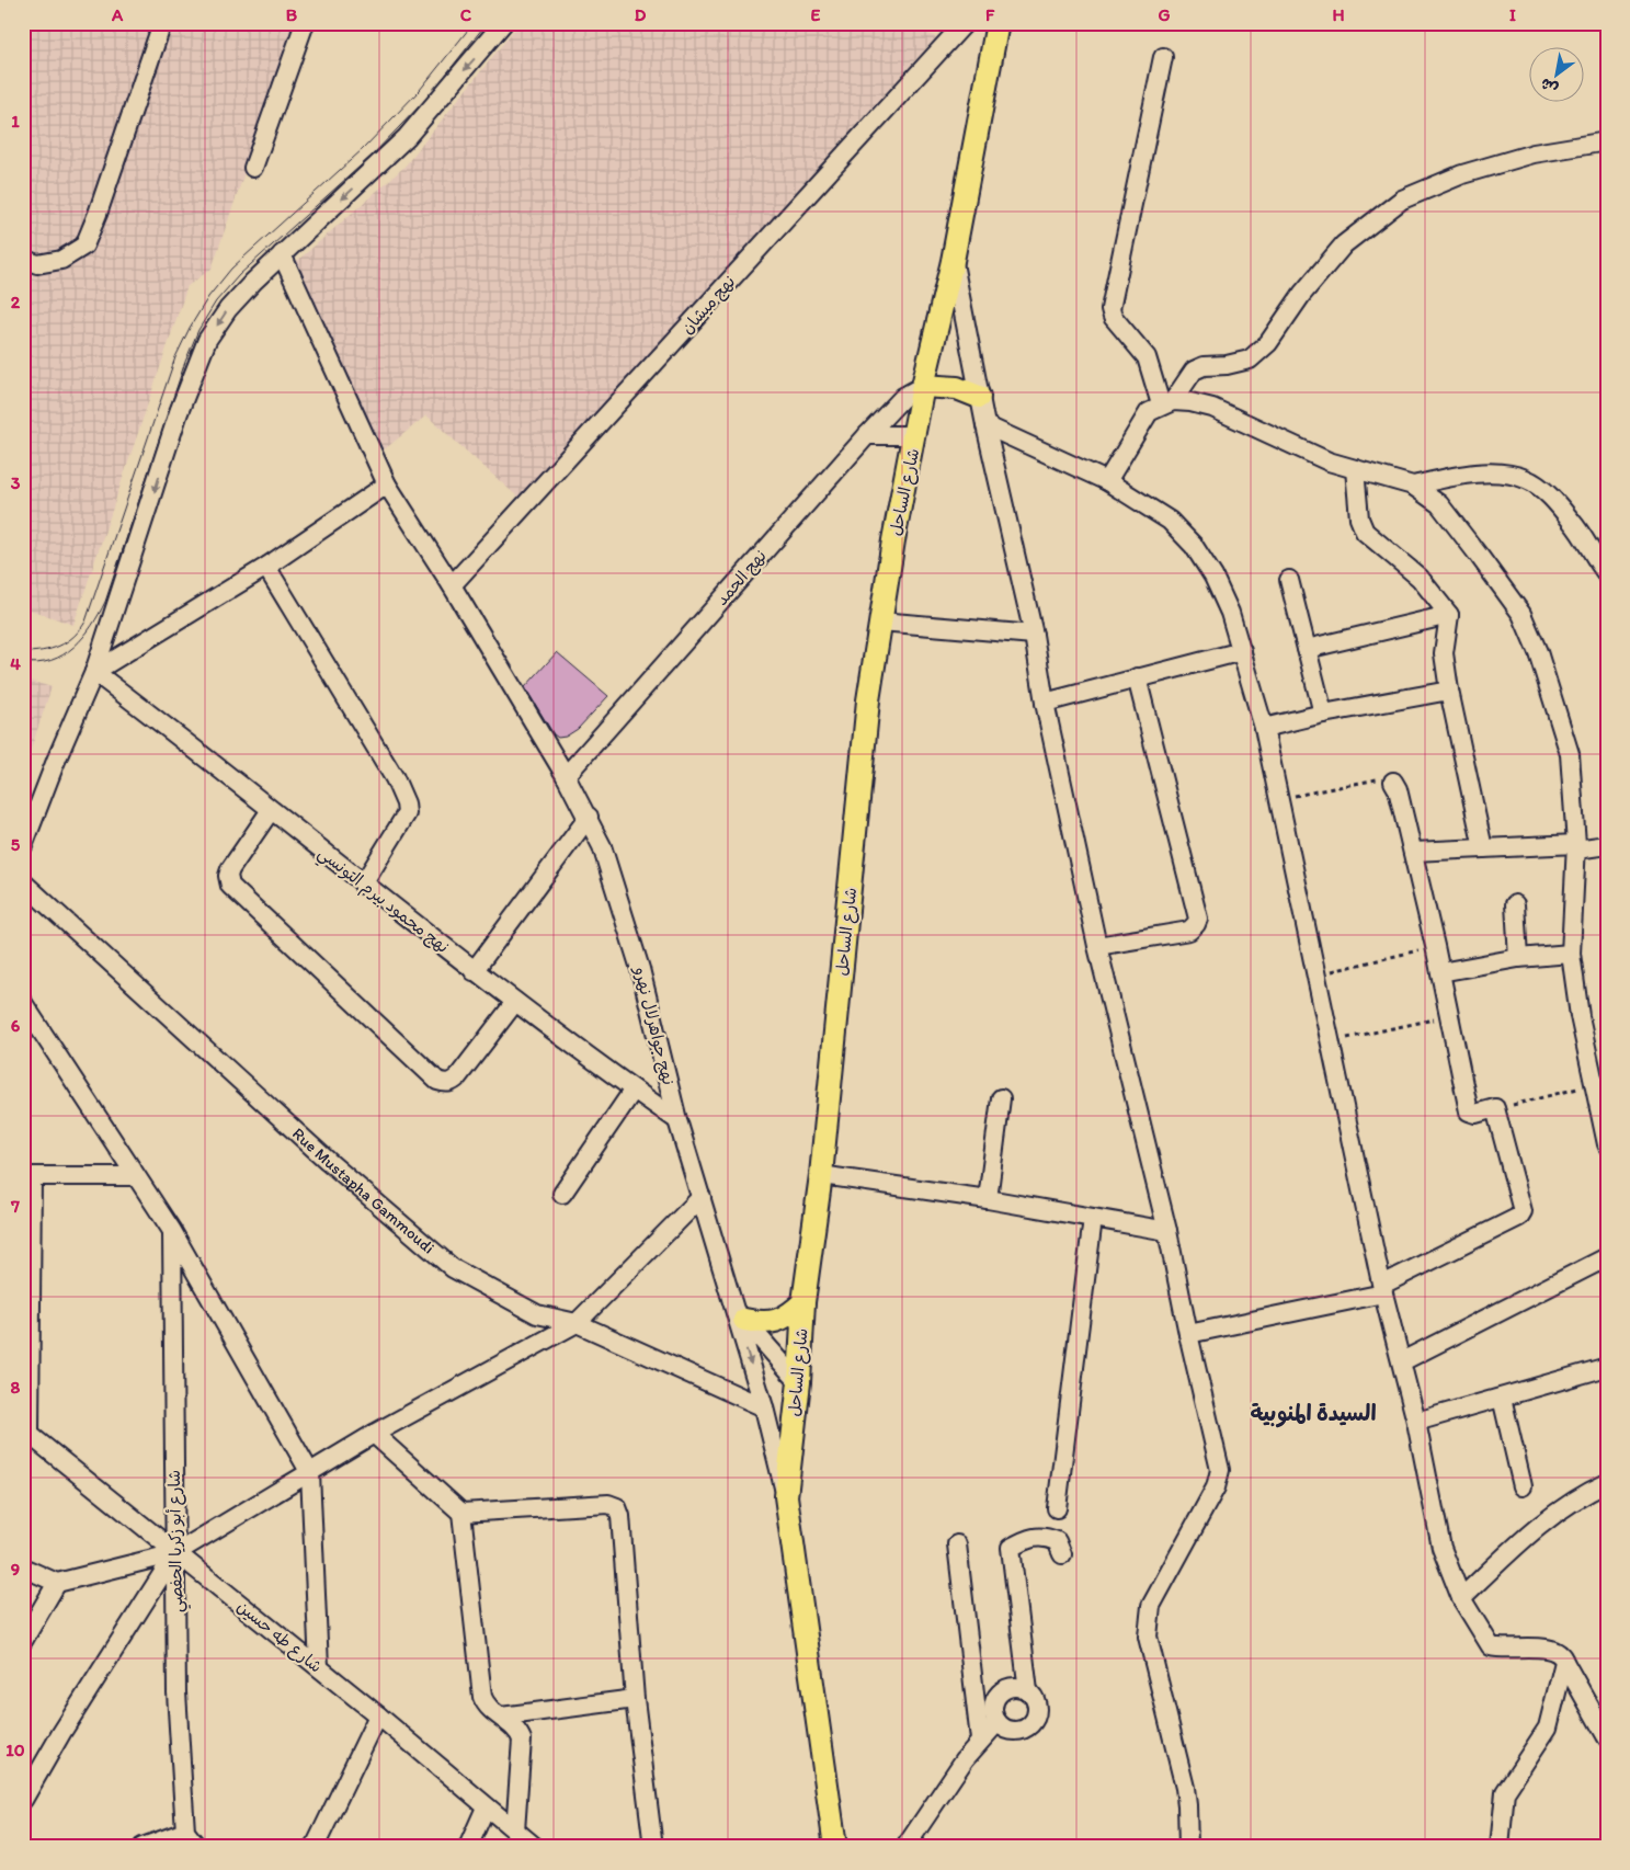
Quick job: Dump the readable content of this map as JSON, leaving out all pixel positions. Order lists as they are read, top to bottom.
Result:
{
  "streets": {
    "main road": ["شارع الساحل"],
    "street": [
      "نهج ميشان",
      "نهج الحمد",
      "نهج محمود بيرم التونسي",
      "نهج جواهرلال نهرو",
      "Rue Mustapha Gammoudi",
      "شارع أبو زكريا الحفصي",
      "شارع طه حسين"
    ]
  },
  "crossings": [
    ["نهج ميشان", "نهج جواهرلال نهرو"],
    ["شارع الساحل", "نهج الحمد"],
    ["شارع الساحل", "نهج جواهرلال نهرو"],
    ["نهج الحمد", "نهج جواهرلال نهرو"],
    ["نهج محمود بيرم التونسي", "نهج جواهرلال نهرو"],
    ["نهج جواهرلال نهرو", "Rue Mustapha Gammoudi"],
    ["شارع أبو زكريا الحفصي", "شارع طه حسين"]
  ],
  "districts": ["السيدة المنوبية"],
  "north": "bottom left",
  "grid": {
    "columns": [
      "A",
      "B",
      "C",
      "D",
      "E",
      "F",
      "G",
      "H",
      "I"
    ],
    "rows": [
      "1",
      "2",
      "3",
      "4",
      "5",
      "6",
      "7",
      "8",
      "9",
      "10"
    ]
  }
}
